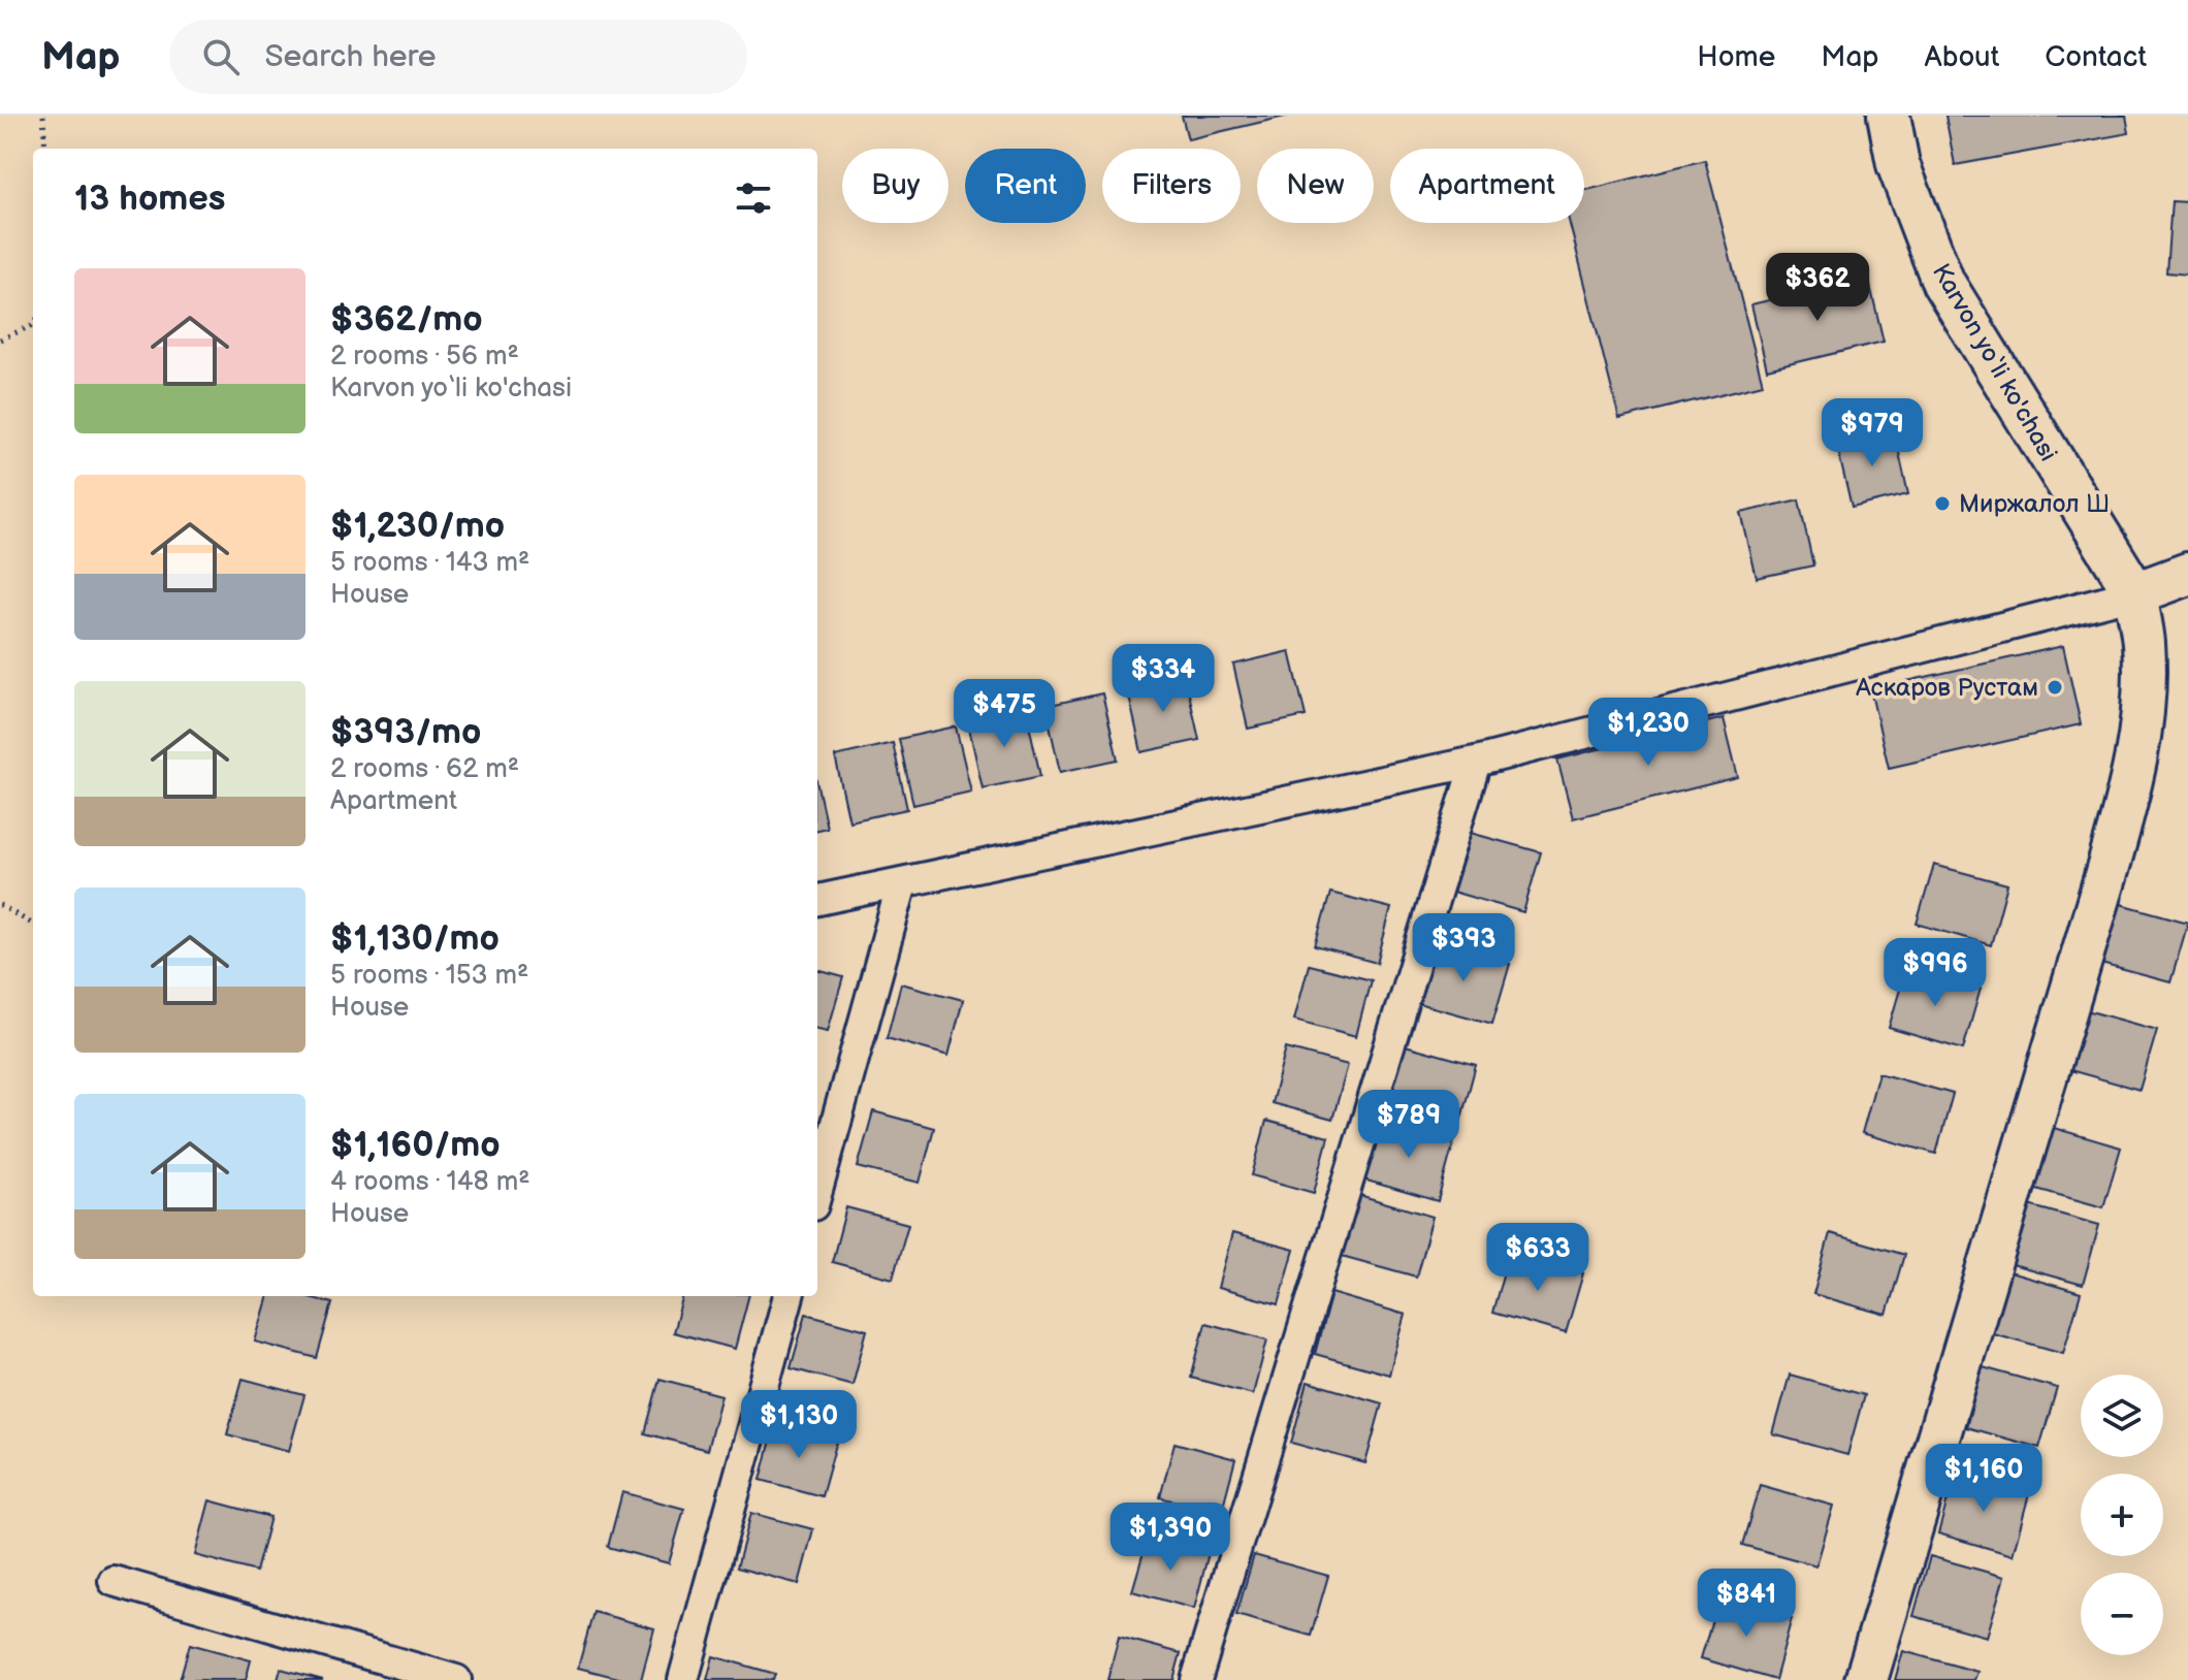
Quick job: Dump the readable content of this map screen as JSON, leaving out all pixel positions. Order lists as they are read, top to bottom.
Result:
{
  "streets": {
    "street": ["Karvon yo‘li ko'chasi"]
  },
  "places": ["Миржалол Ш", "Аскаров Рустам"],
  "page": {
    "header": "Map",
    "search": "Search here",
    "nav": [
      "Home",
      "Map",
      "About",
      "Contact"
    ],
    "chip": [
      "Buy",
      "Rent",
      "Filters",
      "New",
      "Apartment"
    ],
    "heading": "13 homes",
    "list": [
      {
        "name": "$362/mo",
        "note": "2 rooms · 56 m² · Karvon yo‘li ko'chasi"
      },
      {
        "name": "$1,230/mo",
        "note": "5 rooms · 143 m² · House"
      },
      {
        "name": "$393/mo",
        "note": "2 rooms · 62 m² · Apartment"
      },
      {
        "name": "$1,130/mo",
        "note": "5 rooms · 153 m² · House"
      },
      {
        "name": "$1,160/mo",
        "note": "4 rooms · 148 m² · House"
      }
    ],
    "price": [
      "$362",
      "$979",
      "$334",
      "$475",
      "$1,230",
      "$393",
      "$996",
      "$789",
      "$633",
      "$1,130",
      "$1,160",
      "$1,390",
      "$841"
    ],
    "map_buttons": ["+", "−"]
  }
}
